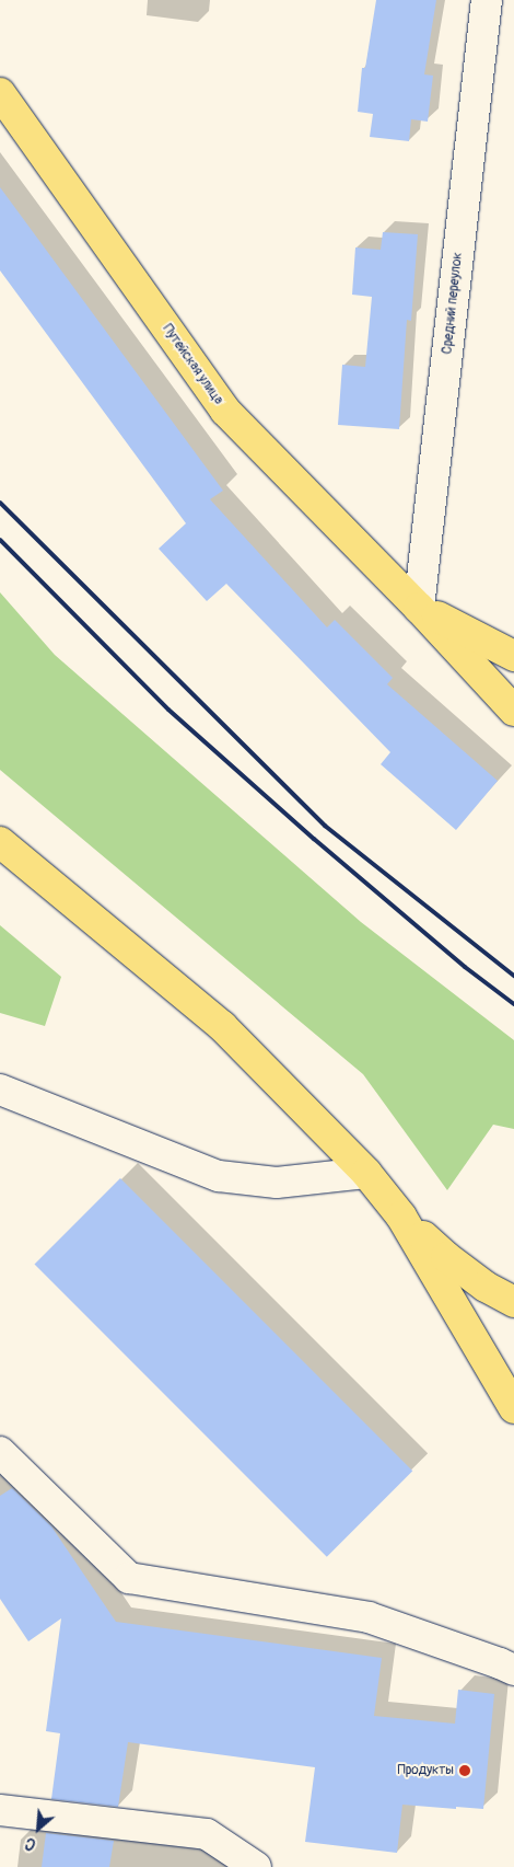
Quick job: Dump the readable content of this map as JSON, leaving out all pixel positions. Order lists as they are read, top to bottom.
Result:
{
  "streets": {
    "main road": ["Путейская улица"],
    "street": ["Средний переулок"]
  },
  "crossings": [
    ["Средний переулок", "Путейская улица"]
  ],
  "places": ["Продукты"],
  "north": "bottom left"
}
